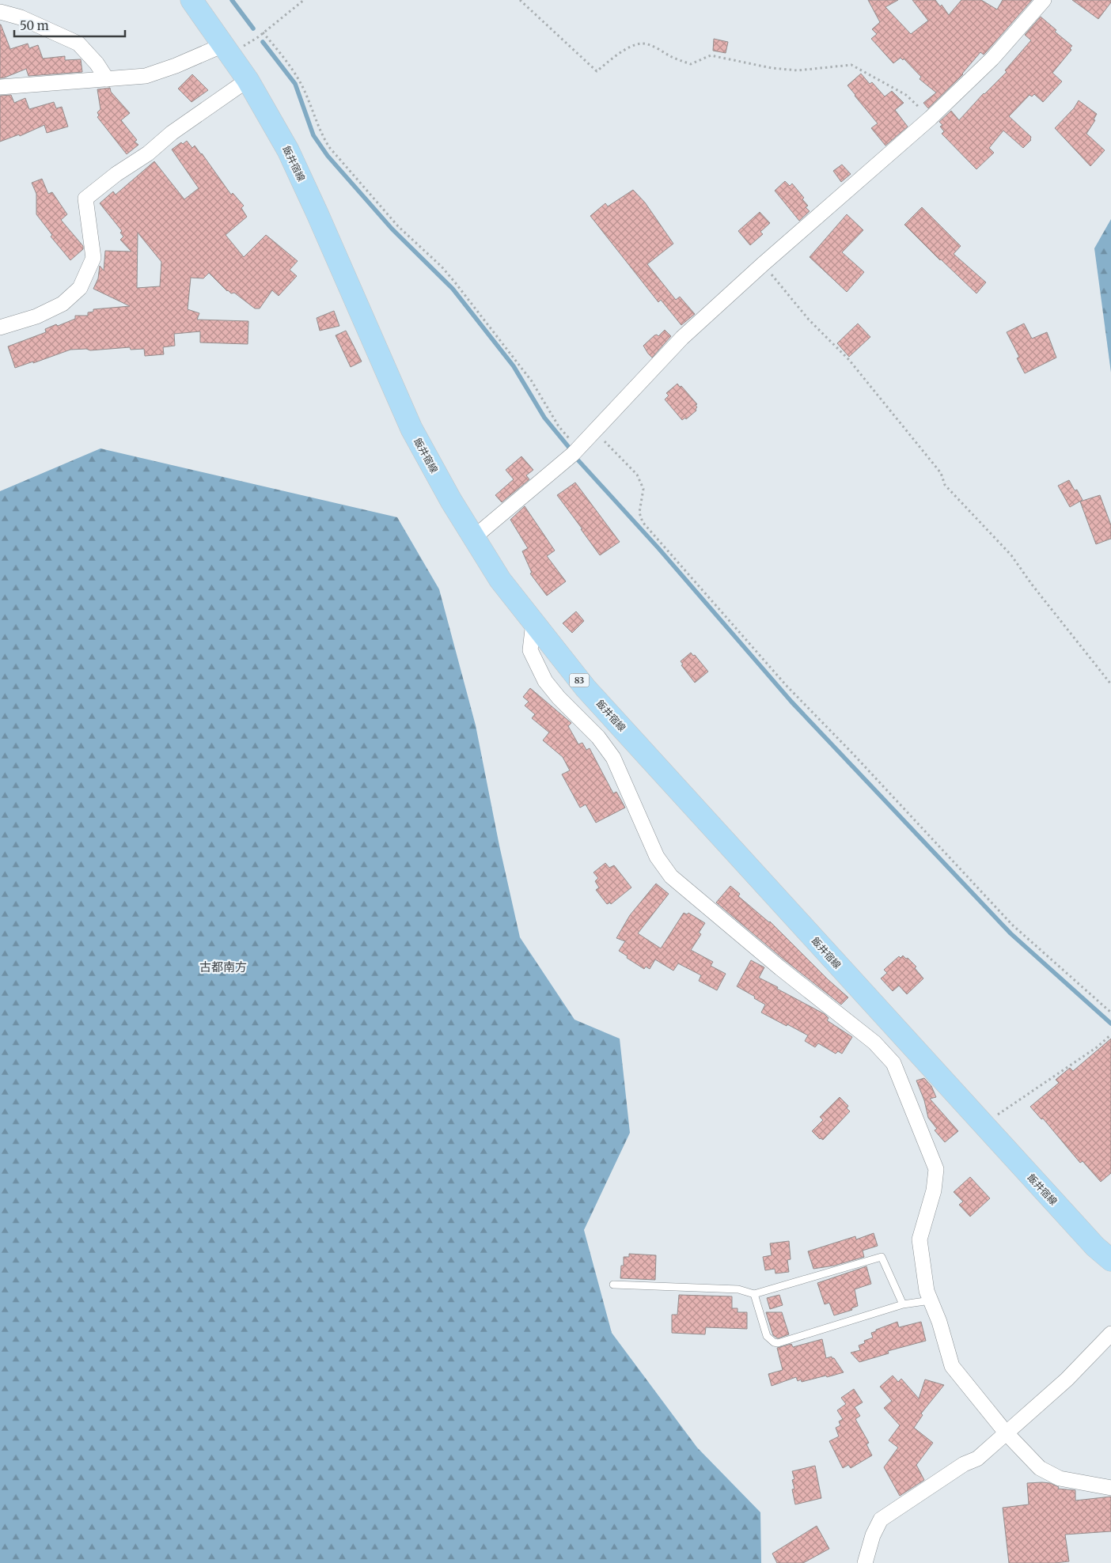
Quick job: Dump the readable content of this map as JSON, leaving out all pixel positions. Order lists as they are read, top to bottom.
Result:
{
  "streets": {
    "main road": ["飯井宿線", "83"]
  },
  "districts": ["古都南方"],
  "scale_bar": "50 m"
}
